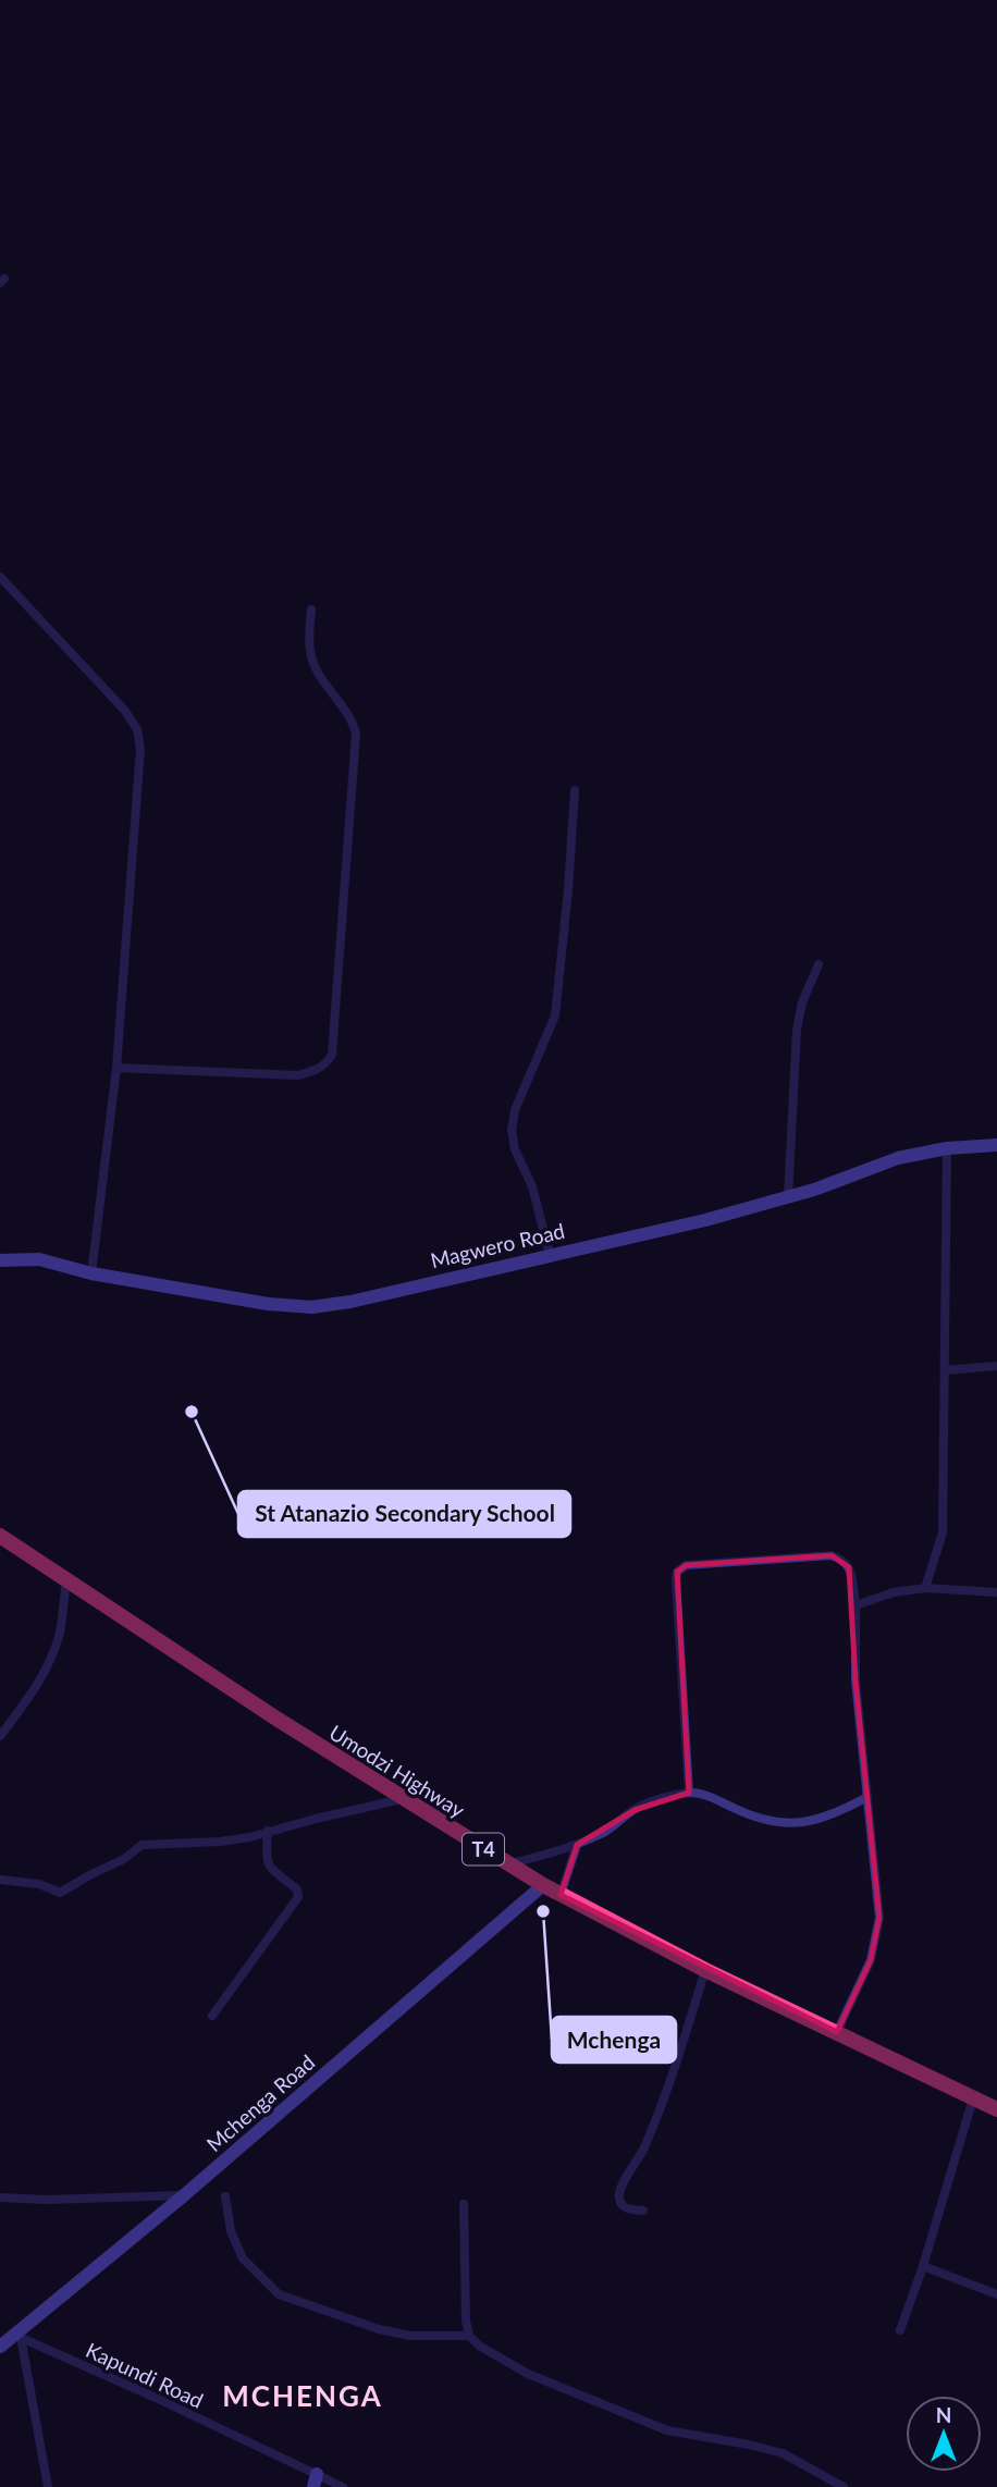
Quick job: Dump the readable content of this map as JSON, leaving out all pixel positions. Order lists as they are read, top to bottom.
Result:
{
  "streets": {
    "highway": ["Umodzi Highway", "T4"],
    "street": ["Magwero Road", "Mchenga Road", "Kapundi Road"]
  },
  "crossings": [
    ["Umodzi Highway", "Mchenga Road"],
    ["Mchenga Road", "Kapundi Road"]
  ],
  "districts": ["MCHENGA"],
  "places": ["St Atanazio Secondary School", "Mchenga"],
  "north": "top"
}
